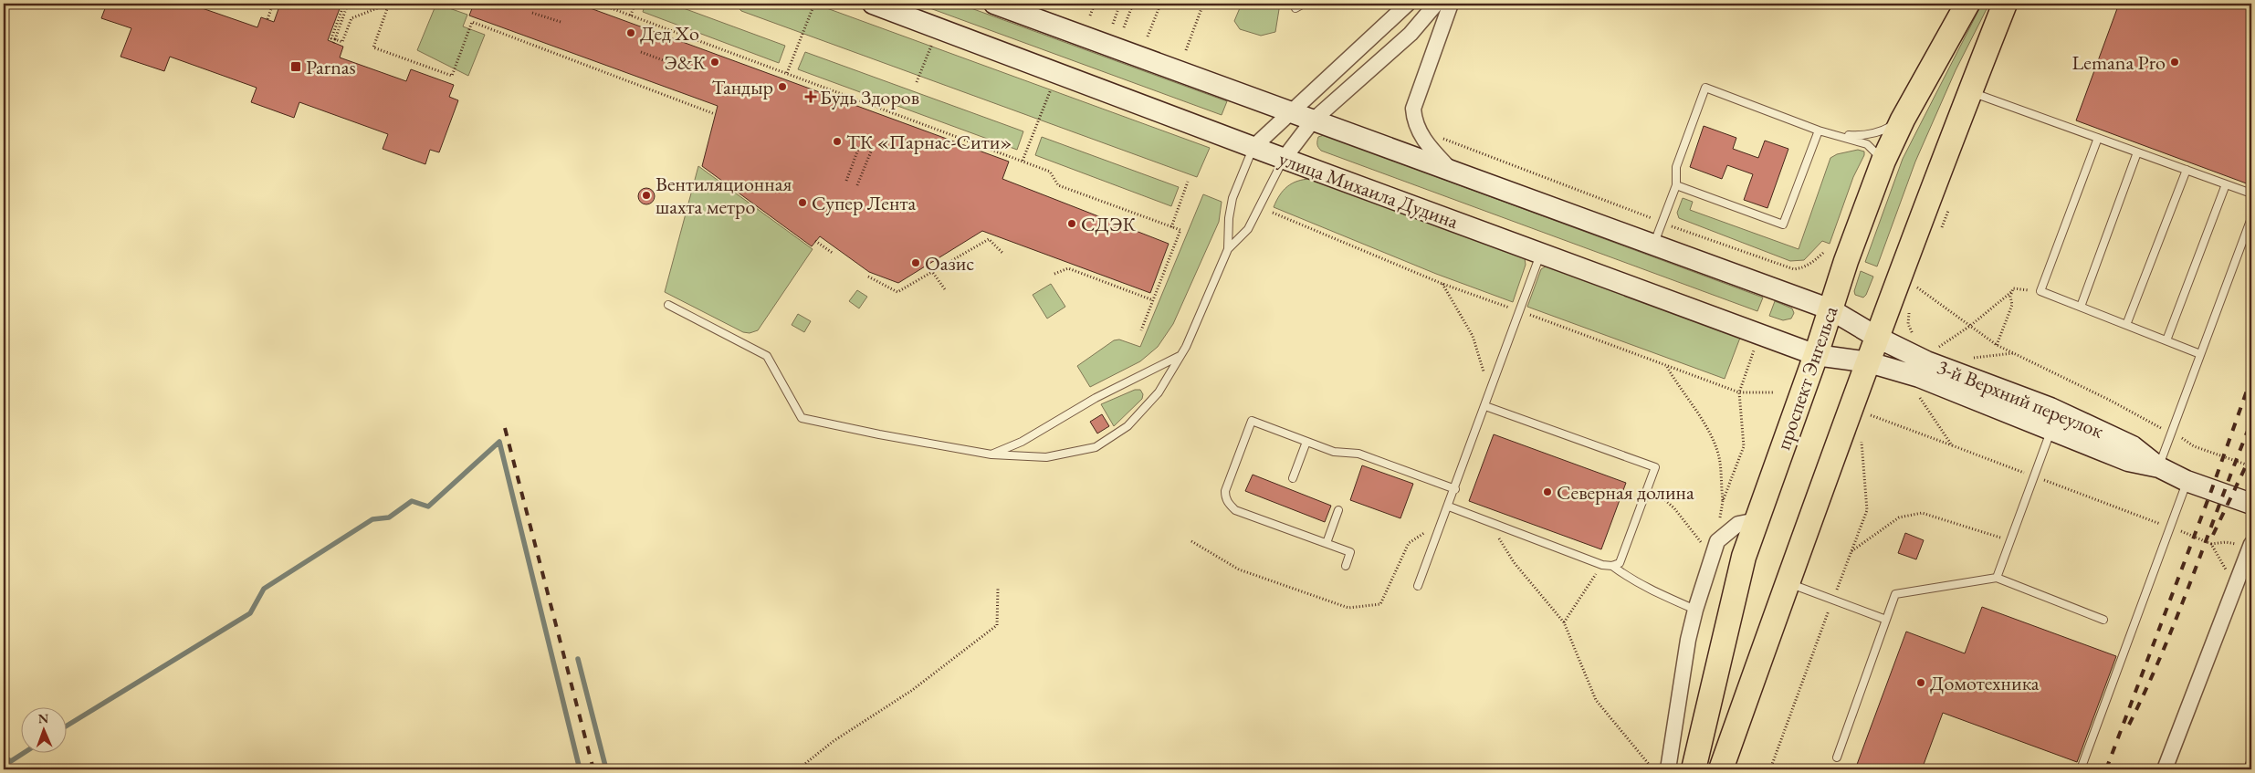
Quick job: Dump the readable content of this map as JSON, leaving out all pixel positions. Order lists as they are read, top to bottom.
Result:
{
  "streets": {
    "main road": ["проспект Энгельса"],
    "street": ["улица Михаила Дудина", "3-й Верхний переулок"]
  },
  "crossings": [
    ["улица Михаила Дудина", "проспект Энгельса"],
    ["улица Михаила Дудина", "3-й Верхний переулок"]
  ],
  "places": {
    "other": [
      "Дед Хо",
      "Э&К",
      "Lemana Pro",
      "Тандыр",
      "ТК «Парнас-Сити»",
      "Вентиляционная шахта метро",
      "Супер Лента",
      "СДЭК",
      "Оазис",
      "Северная долина",
      "Домотехника"
    ],
    "transit": ["Parnas"],
    "health": ["Будь Здоров"]
  },
  "north": "top"
}
